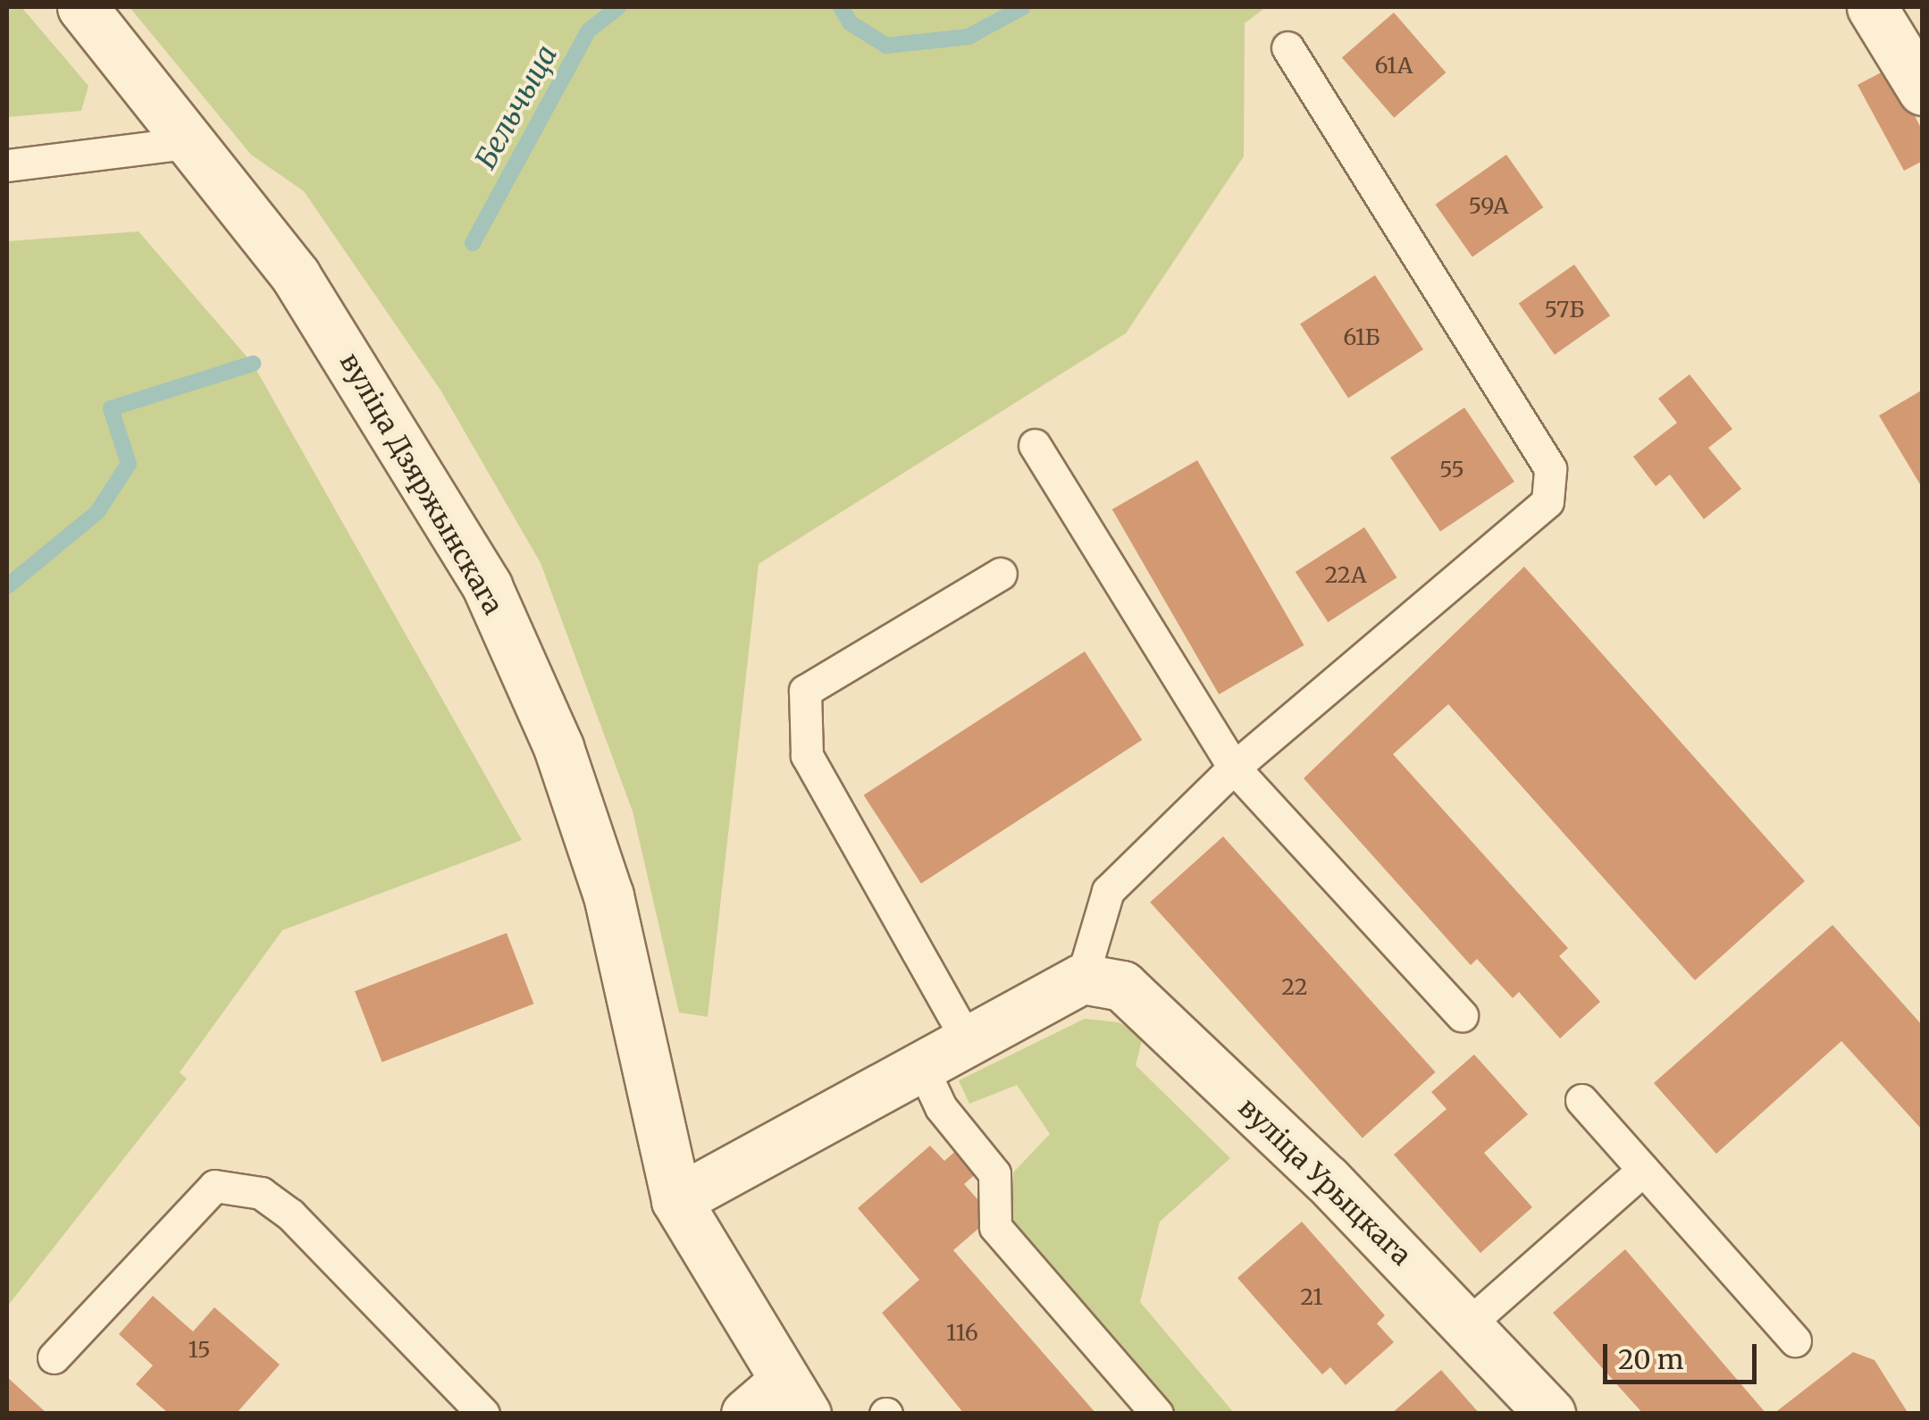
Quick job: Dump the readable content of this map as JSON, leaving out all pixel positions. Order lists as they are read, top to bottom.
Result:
{
  "streets": {
    "street": ["вуліца Дзяржынскага", "вуліца Урыцкага"]
  },
  "water": ["Бельчыца"],
  "house_numbers": [
    "61А",
    "59А",
    "57Б",
    "61Б",
    "55",
    "22А",
    "22",
    "21",
    "116",
    "15"
  ],
  "scale_bar": "20 m"
}
